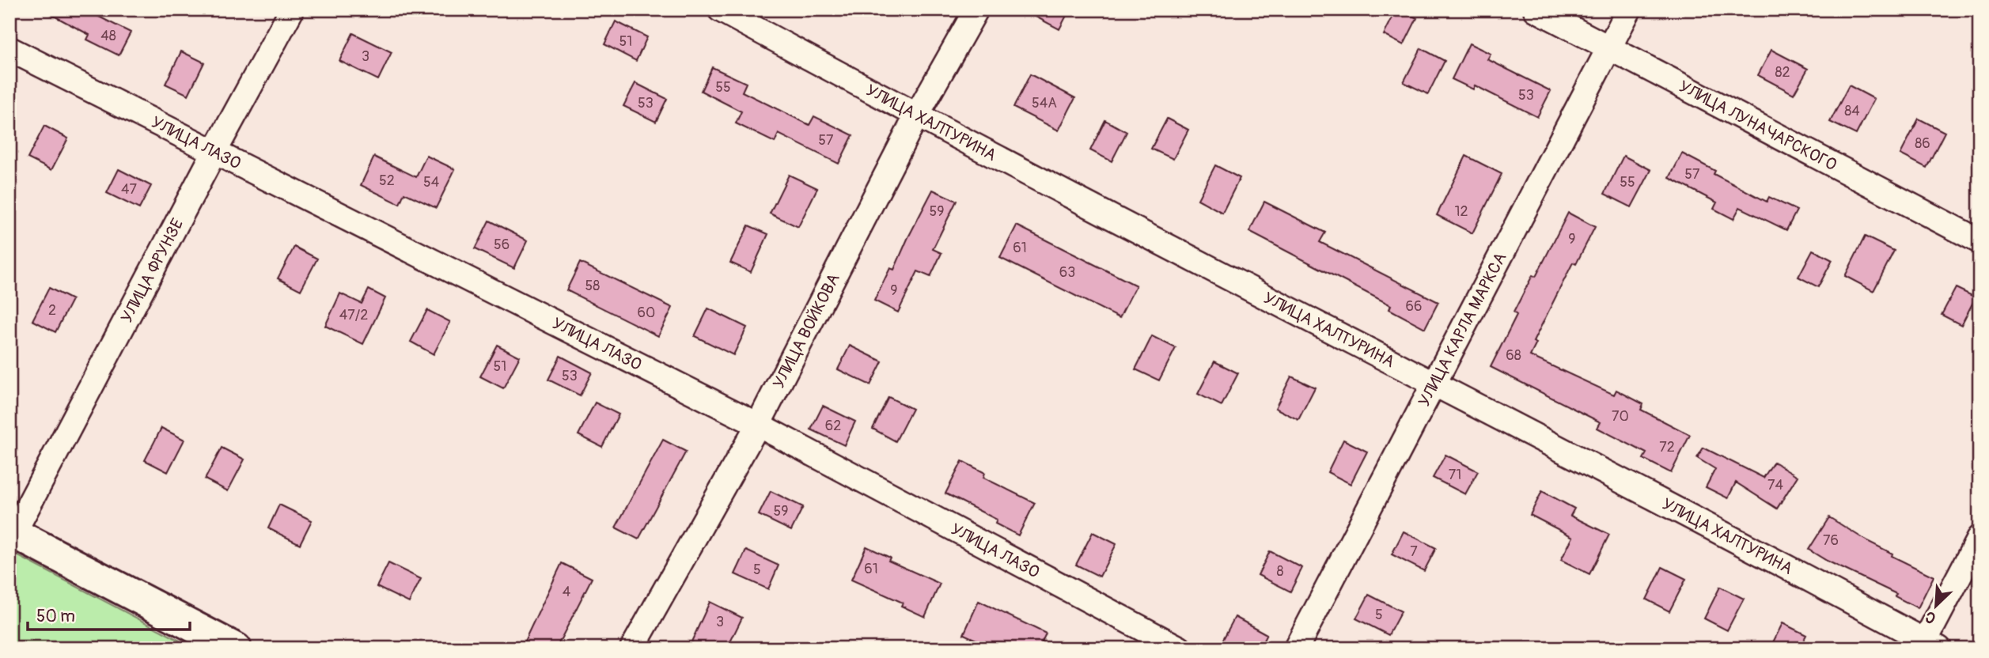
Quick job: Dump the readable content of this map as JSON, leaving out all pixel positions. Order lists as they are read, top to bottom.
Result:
{
  "streets": {
    "street": [
      "УЛИЦА ХАЛТУРИНА",
      "УЛИЦА ЛУНАЧАРСКОГО",
      "УЛИЦА ЛАЗО",
      "УЛИЦА ФРУНЗЕ",
      "УЛИЦА КАРЛА МАРКСА",
      "УЛИЦА ВОЙКОВА"
    ]
  },
  "crossings": [
    ["УЛИЦА ХАЛТУРИНА", "УЛИЦА КАРЛА МАРКСА"],
    ["УЛИЦА ХАЛТУРИНА", "УЛИЦА ВОЙКОВА"],
    ["УЛИЦА ЛУНАЧАРСКОГО", "УЛИЦА КАРЛА МАРКСА"],
    ["УЛИЦА ЛАЗО", "УЛИЦА ФРУНЗЕ"],
    ["УЛИЦА ЛАЗО", "УЛИЦА ВОЙКОВА"]
  ],
  "house_numbers": [
    "48",
    "51",
    "3",
    "82",
    "55",
    "53",
    "53",
    "54А",
    "84",
    "57",
    "86",
    "57",
    "52",
    "54",
    "55",
    "47",
    "59",
    "12",
    "9",
    "56",
    "61",
    "63",
    "58",
    "9",
    "66",
    "2",
    "60",
    "47/2",
    "68",
    "51",
    "53",
    "70",
    "62",
    "72",
    "71",
    "74",
    "59",
    "76",
    "7",
    "61",
    "5",
    "8",
    "4",
    "5",
    "3"
  ],
  "scale_bar": "50 m",
  "north": "bottom left"
}
